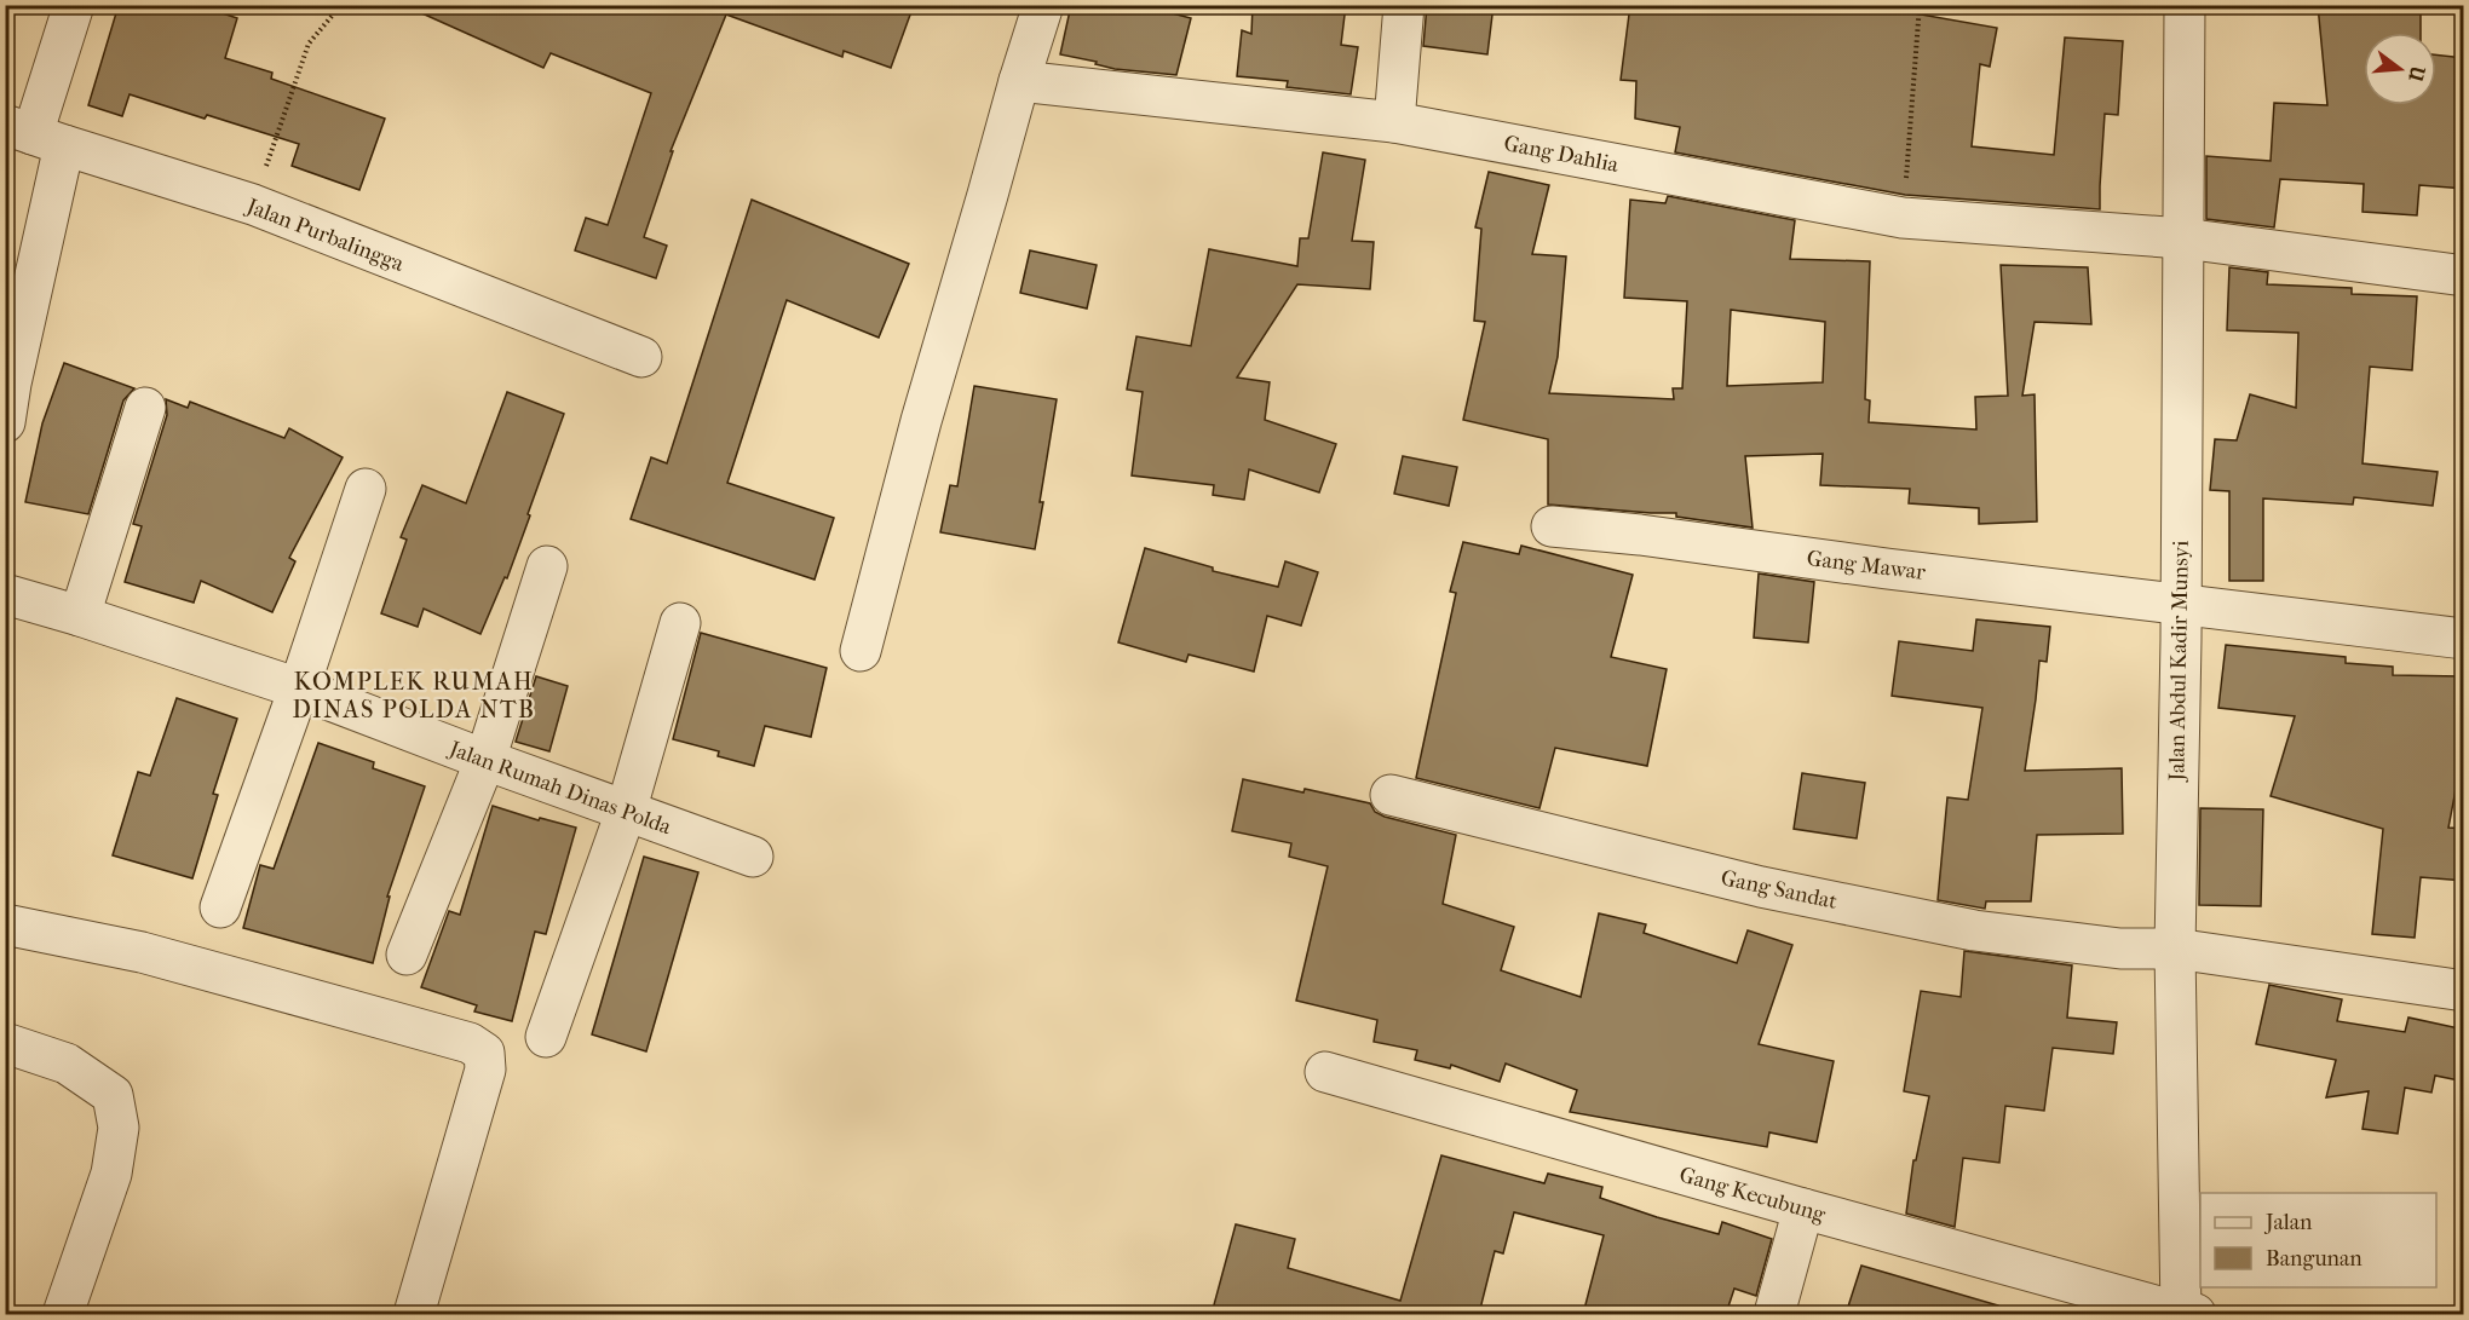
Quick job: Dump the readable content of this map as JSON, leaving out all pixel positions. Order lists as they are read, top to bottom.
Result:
{
  "streets": {
    "street": [
      "Gang Dahlia",
      "Jalan Purbalingga",
      "Gang Mawar",
      "Jalan Abdul Kadir Munsyi",
      "Jalan Rumah Dinas Polda",
      "Gang Sandat",
      "Gang Kecubung"
    ]
  },
  "crossings": [
    ["Gang Dahlia", "Jalan Abdul Kadir Munsyi"],
    ["Gang Mawar", "Jalan Abdul Kadir Munsyi"],
    ["Jalan Abdul Kadir Munsyi", "Gang Sandat"],
    ["Jalan Abdul Kadir Munsyi", "Gang Kecubung"]
  ],
  "districts": ["KOMPLEK RUMAH DINAS POLDA NTB"],
  "legend": ["Jalan", "Bangunan"],
  "north": "right"
}
